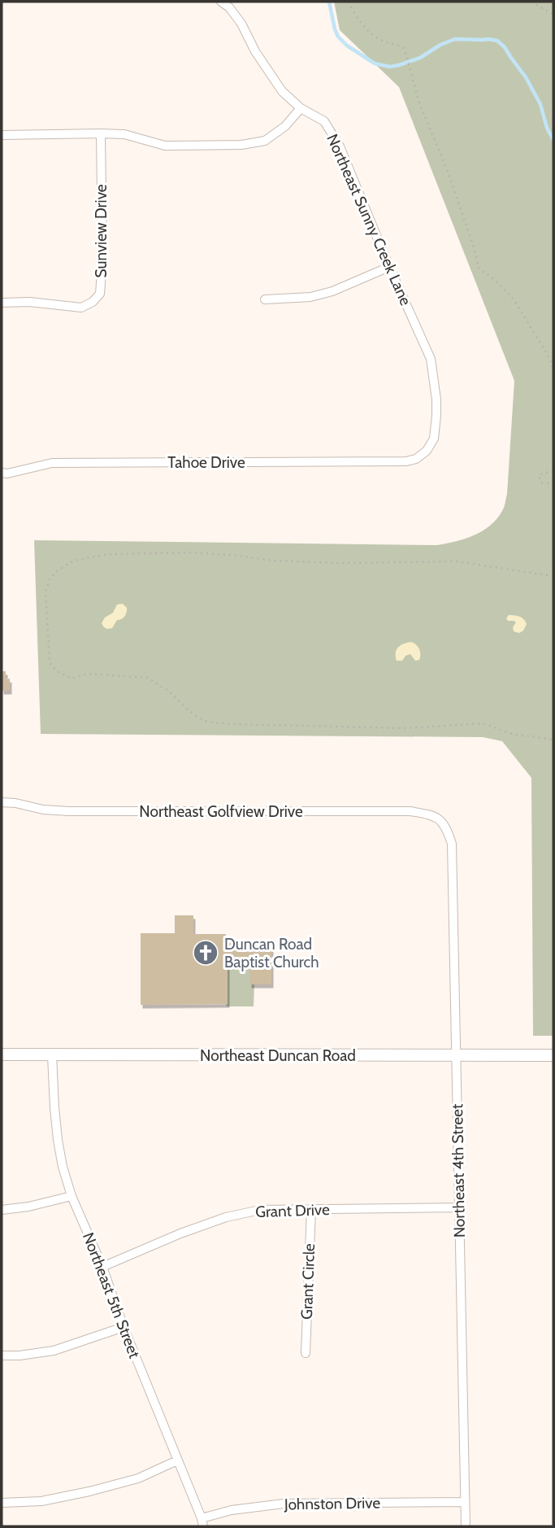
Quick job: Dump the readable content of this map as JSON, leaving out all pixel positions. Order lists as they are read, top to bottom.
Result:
{
  "streets": {
    "street": [
      "Northeast Sunny Creek Lane",
      "Sunview Drive",
      "Tahoe Drive",
      "Northeast Golfview Drive",
      "Northeast Duncan Road",
      "Northeast 4th Street",
      "Grant Drive",
      "Grant Circle",
      "Northeast 5th Street",
      "Johnston Drive"
    ]
  },
  "crossings": [
    ["Northeast Sunny Creek Lane", "Tahoe Drive"],
    ["Northeast Golfview Drive", "Northeast 4th Street"],
    ["Northeast Duncan Road", "Northeast 4th Street"],
    ["Northeast Duncan Road", "Northeast 5th Street"],
    ["Northeast 4th Street", "Grant Drive"],
    ["Northeast 4th Street", "Johnston Drive"],
    ["Grant Drive", "Grant Circle"],
    ["Grant Drive", "Northeast 5th Street"],
    ["Northeast 5th Street", "Johnston Drive"]
  ],
  "places": {
    "church": ["Duncan Road Baptist Church"]
  }
}
